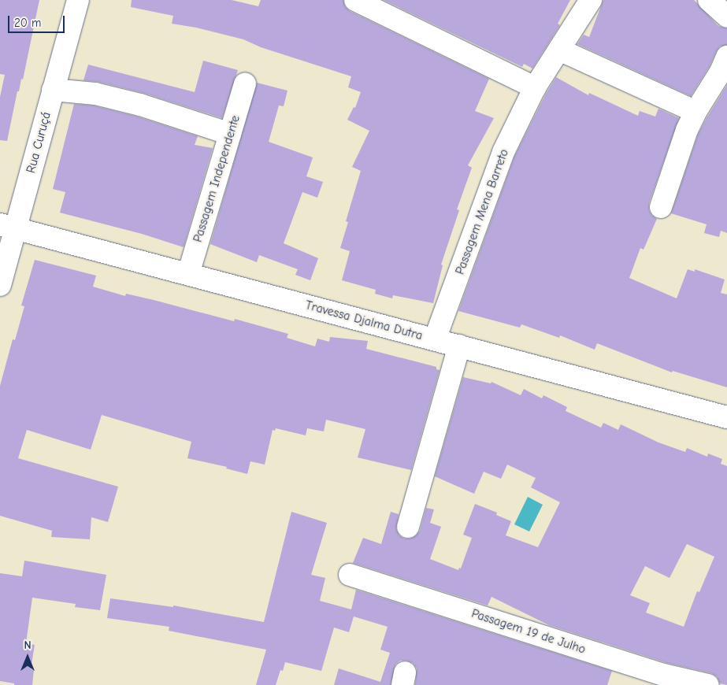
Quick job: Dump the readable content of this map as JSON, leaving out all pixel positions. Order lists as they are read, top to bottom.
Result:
{
  "streets": {
    "street": [
      "Rua Curuçá",
      "Passagem Independente",
      "Passagem Mena Barreto",
      "Travessa Djalma Dutra",
      "Passagem 19 de Julho"
    ]
  },
  "crossings": [
    ["Rua Curuçá", "Travessa Djalma Dutra"],
    ["Passagem Independente", "Travessa Djalma Dutra"],
    ["Passagem Mena Barreto", "Travessa Djalma Dutra"]
  ],
  "scale_bar": "20 m",
  "north": "top"
}
